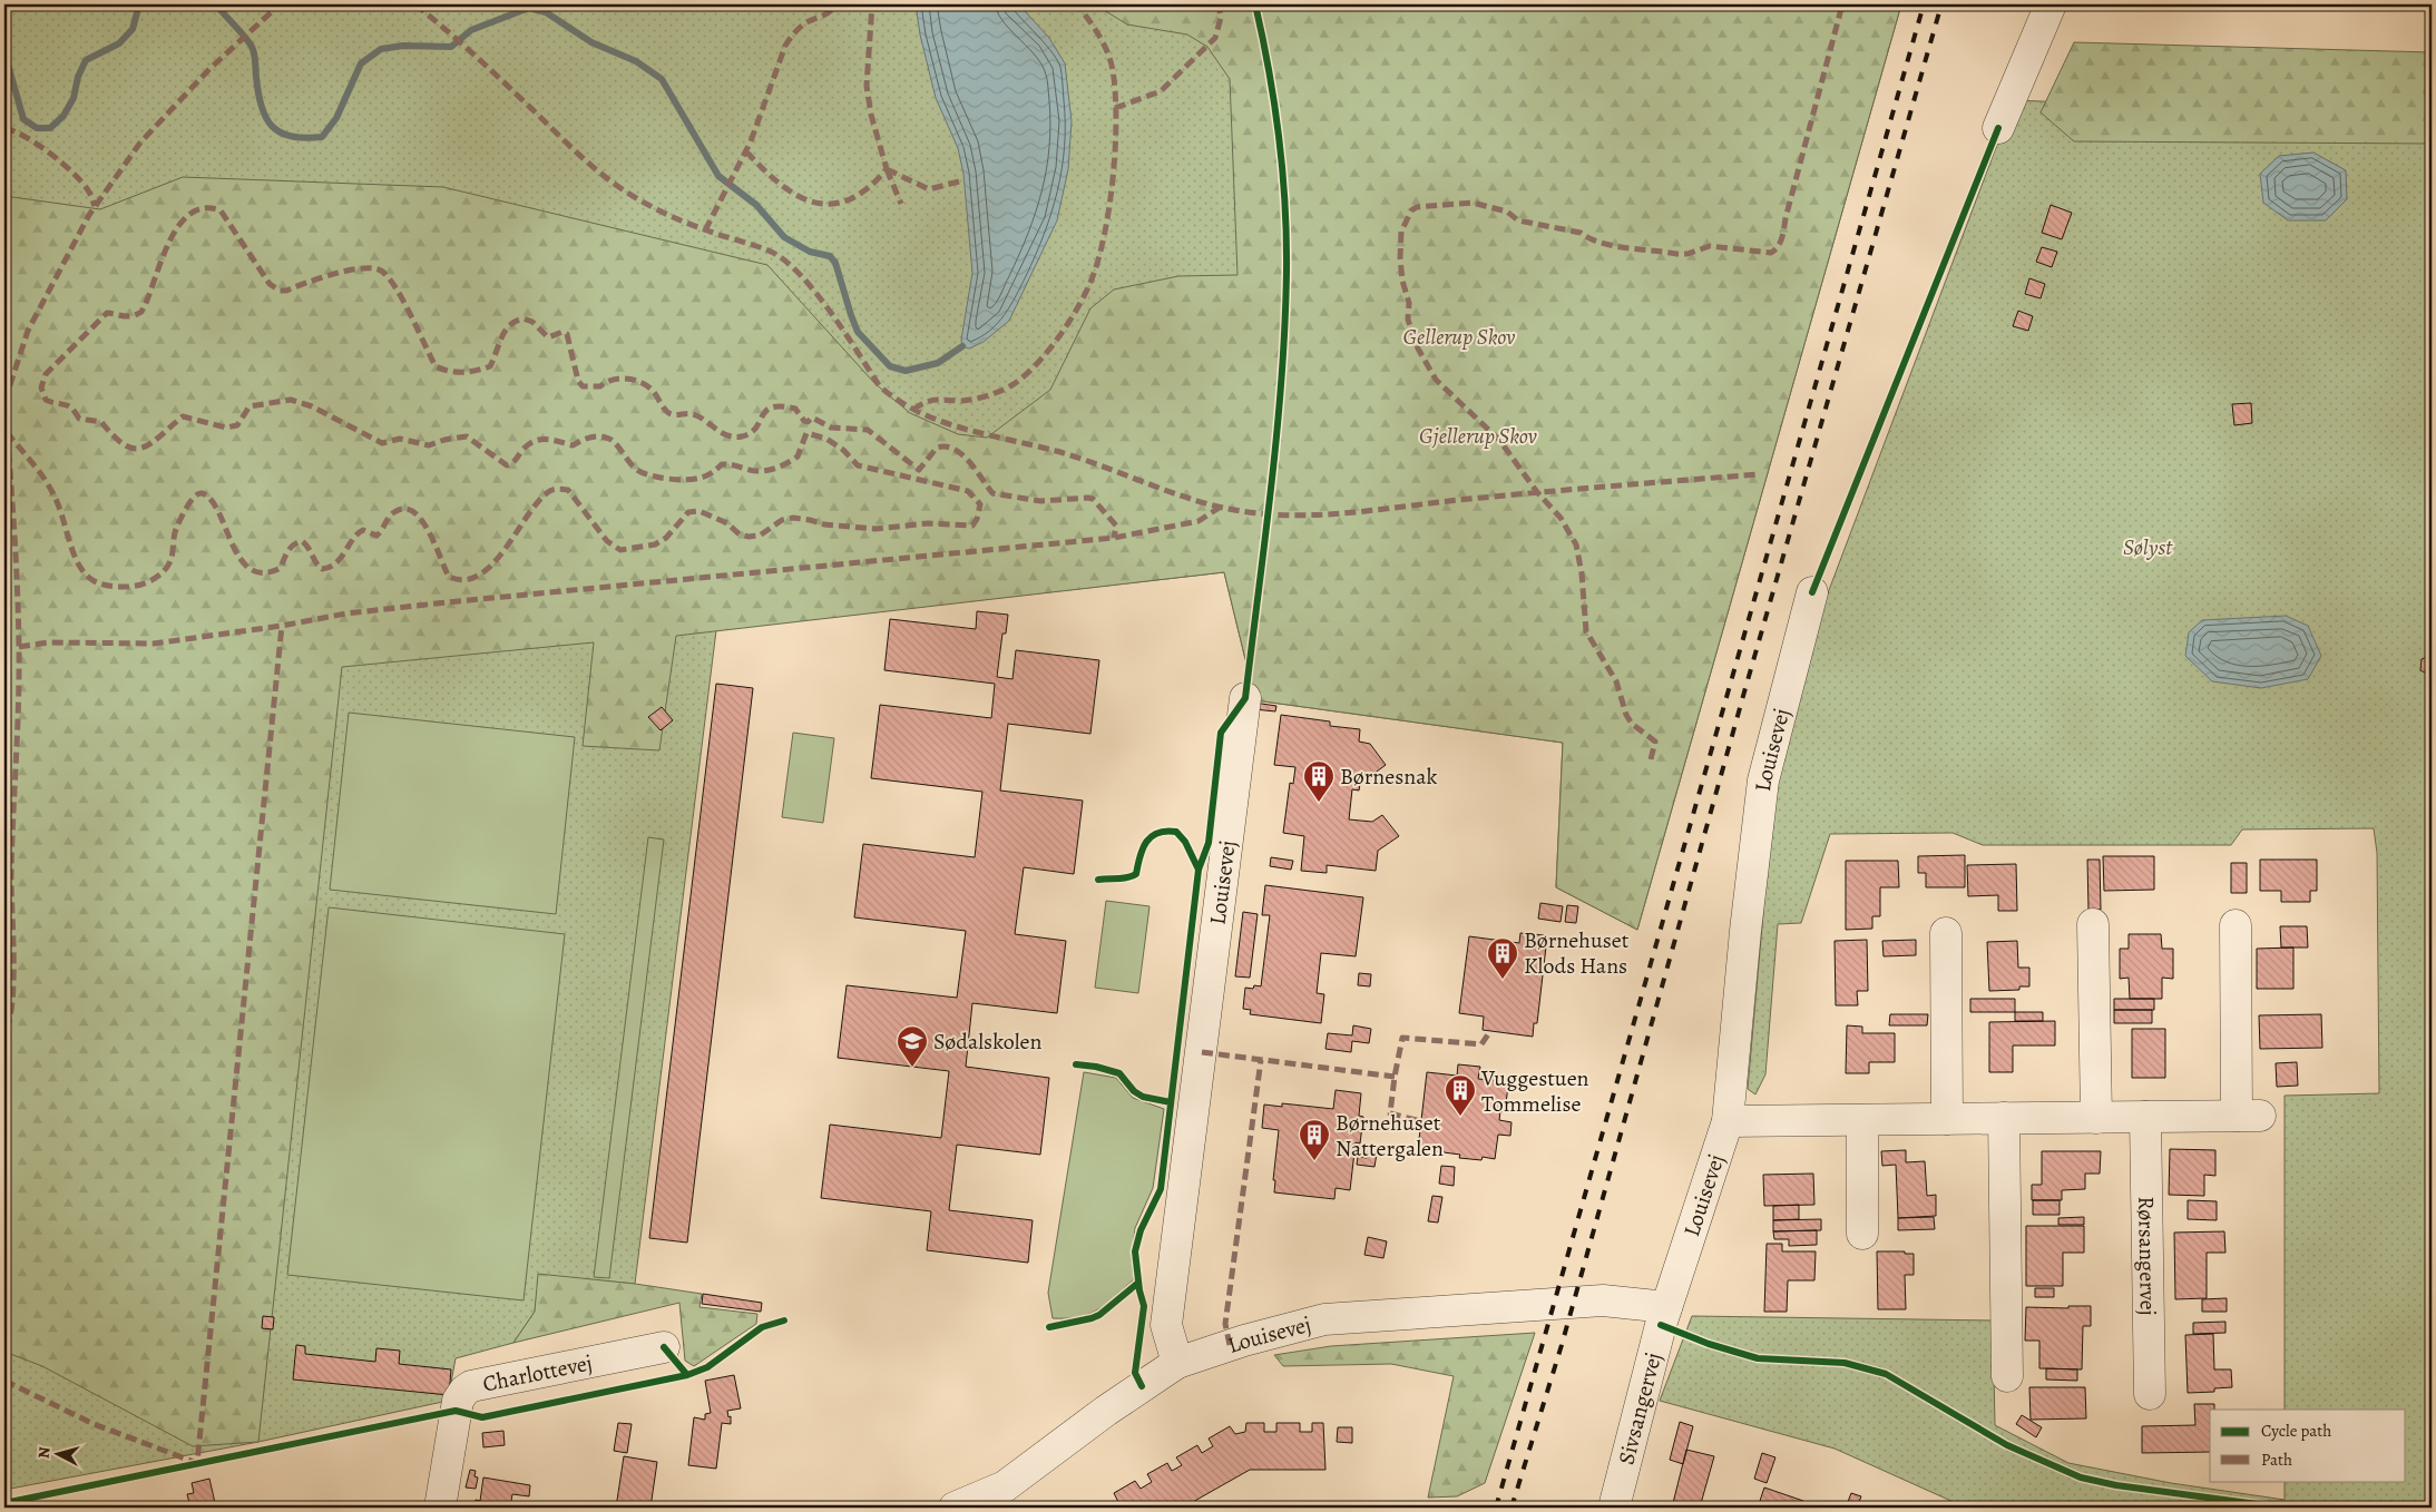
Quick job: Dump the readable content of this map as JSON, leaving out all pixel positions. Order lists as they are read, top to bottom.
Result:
{
  "streets": {
    "street": [
      "Louisevej",
      "Rørsangervej",
      "Charlottevej",
      "Sivsangervej"
    ]
  },
  "crossings": [
    ["Louisevej", "Sivsangervej"]
  ],
  "parks": ["Gellerup Skov", "Gjellerup Skov", "Sølyst"],
  "places": {
    "building": [
      "Børnesnak",
      "Børnehuset Klods Hans",
      "Vuggestuen Tommelise",
      "Børnehuset Nattergalen"
    ],
    "school or university": ["Sødalskolen"]
  },
  "legend": ["Cycle path", "Path"],
  "north": "left"
}
